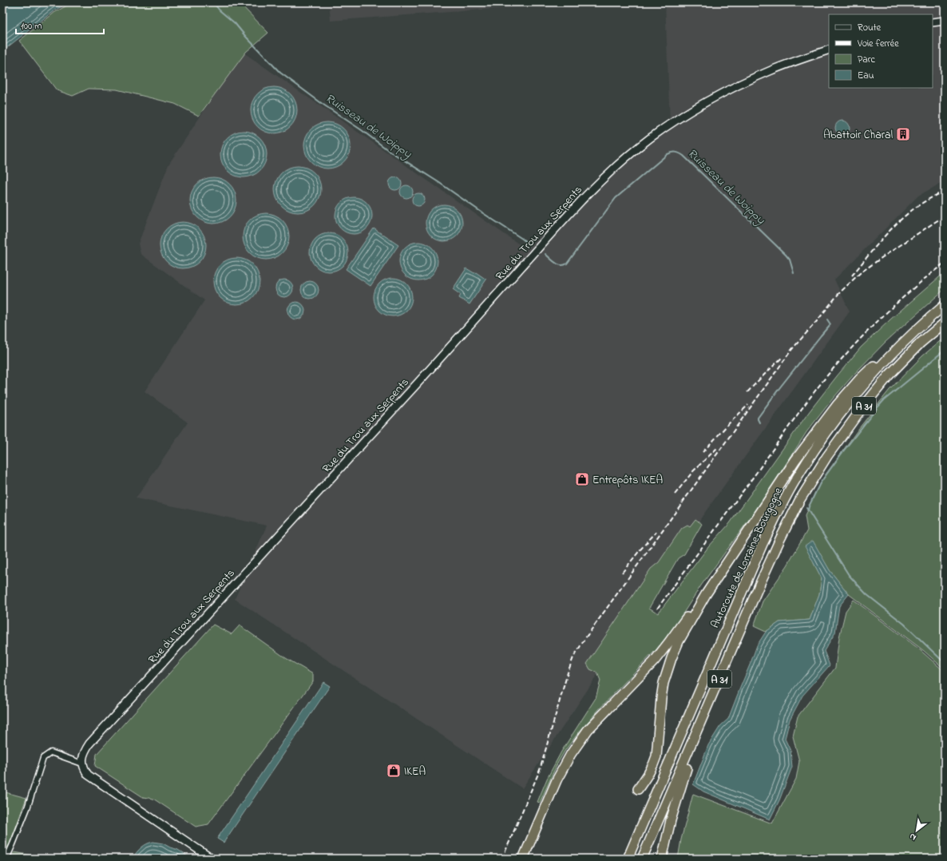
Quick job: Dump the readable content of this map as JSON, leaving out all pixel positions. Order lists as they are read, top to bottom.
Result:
{
  "streets": {
    "highway": ["A 31", "Autoroute de Lorraine-Bourgogne"],
    "street": ["Rue du Trou aux Serpents"]
  },
  "water": ["Ruisseau de Woippy"],
  "places": {
    "building": ["Abattoir Charal"],
    "shop": ["Entrepôts IKEA", "IKEA"]
  },
  "legend": [
    "Route",
    "Voie ferrée",
    "Parc",
    "Eau"
  ],
  "scale_bar": "100 m",
  "north": "bottom left"
}
